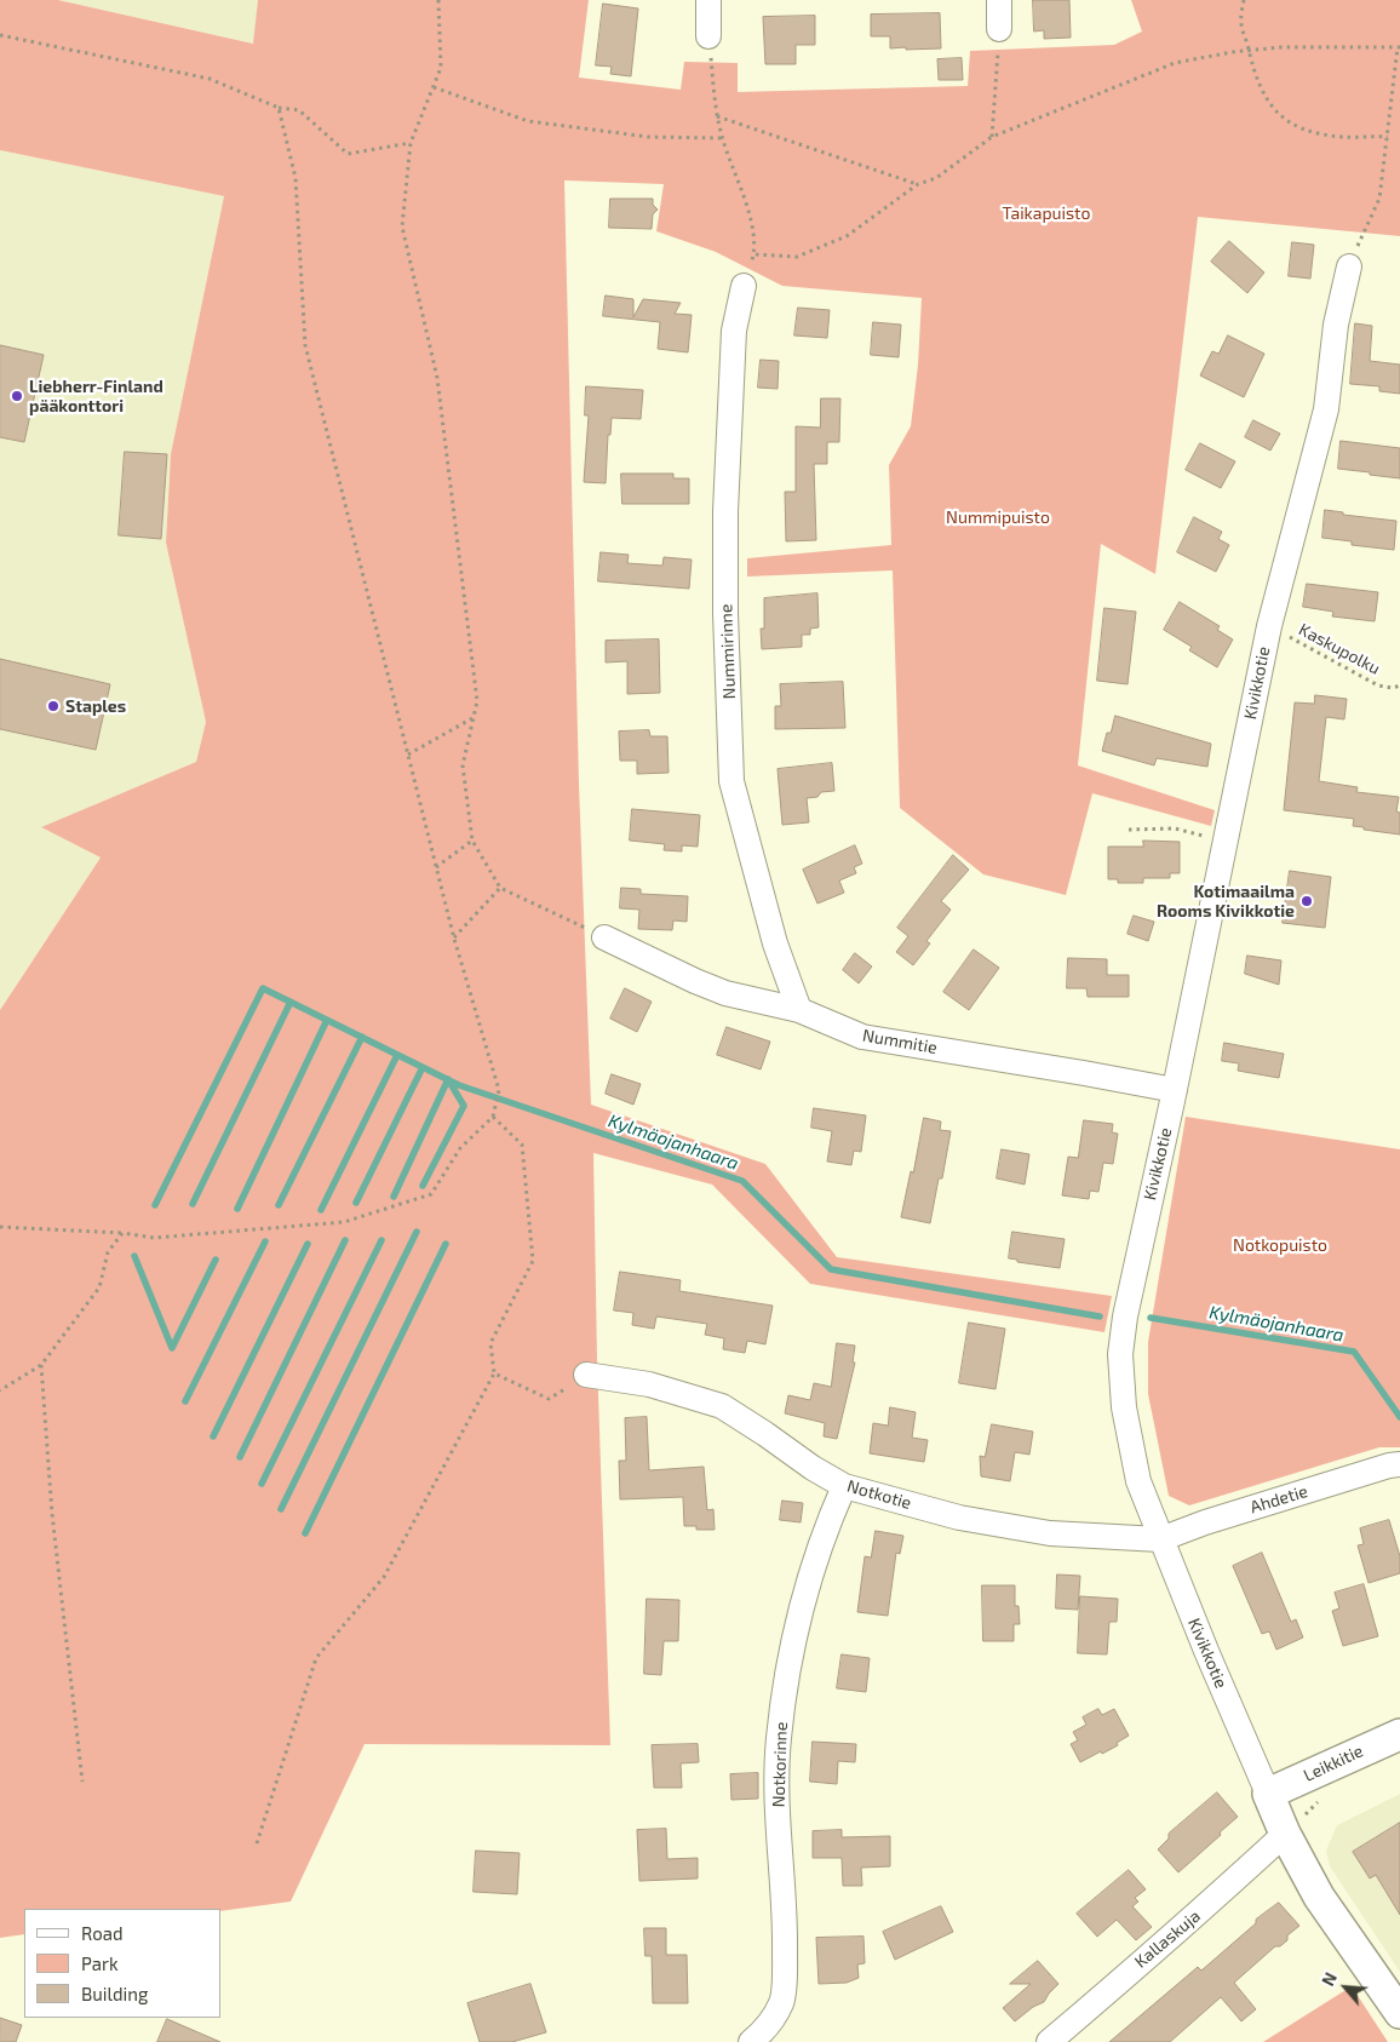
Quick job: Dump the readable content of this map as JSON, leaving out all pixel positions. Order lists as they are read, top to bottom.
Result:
{
  "streets": {
    "street": [
      "Nummirinne",
      "Kivikkotie",
      "Nummitie",
      "Notkotie",
      "Ahdetie",
      "Leikkitie",
      "Notkorinne",
      "Kallaskuja"
    ],
    "path": ["Kaskupolku"]
  },
  "crossings": [
    ["Kaskupolku", "Kivikkotie"],
    ["Nummirinne", "Nummitie"],
    ["Kivikkotie", "Nummitie"],
    ["Kivikkotie", "Notkotie"],
    ["Kivikkotie", "Ahdetie"],
    ["Kivikkotie", "Leikkitie"],
    ["Kivikkotie", "Kallaskuja"],
    ["Notkotie", "Ahdetie"],
    ["Notkotie", "Notkorinne"]
  ],
  "water": ["Kylmäojanhaara"],
  "parks": ["Taikapuisto", "Nummipuisto", "Notkopuisto"],
  "places": ["Liebherr-Finland pääkonttori", "Staples", "Kotimaailma Rooms Kivikkotie"],
  "legend": ["Road", "Park", "Building"],
  "north": "top left"
}
